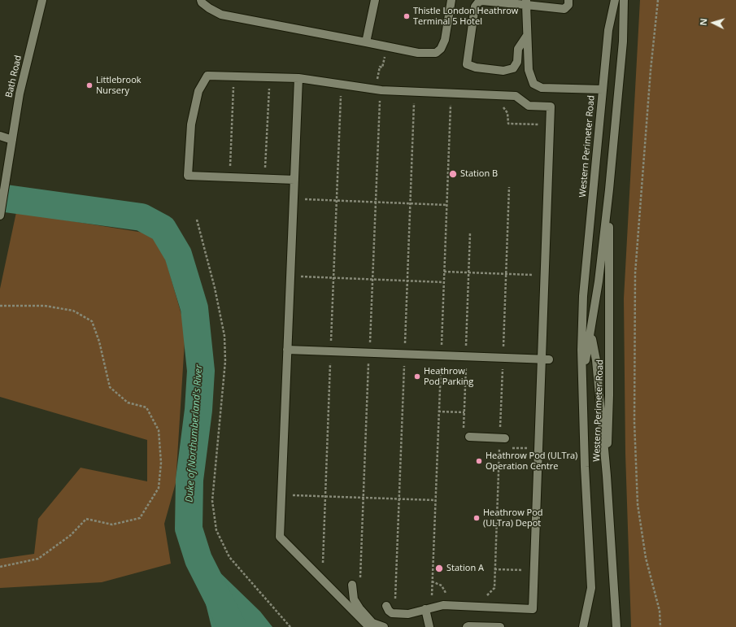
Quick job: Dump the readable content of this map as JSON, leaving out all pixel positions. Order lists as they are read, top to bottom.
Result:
{
  "streets": {
    "street": ["Bath Road", "Western Perimeter Road"]
  },
  "water": ["Duke of Northumberland's River"],
  "places": [
    "Thistle London Heathrow Terminal 5 Hotel",
    "Littlebrook Nursery",
    "Station B",
    "Heathrow Pod Parking",
    "Heathrow Pod (ULTra) Operation Centre",
    "Heathrow Pod (ULTra) Depot",
    "Station A"
  ],
  "north": "left"
}
